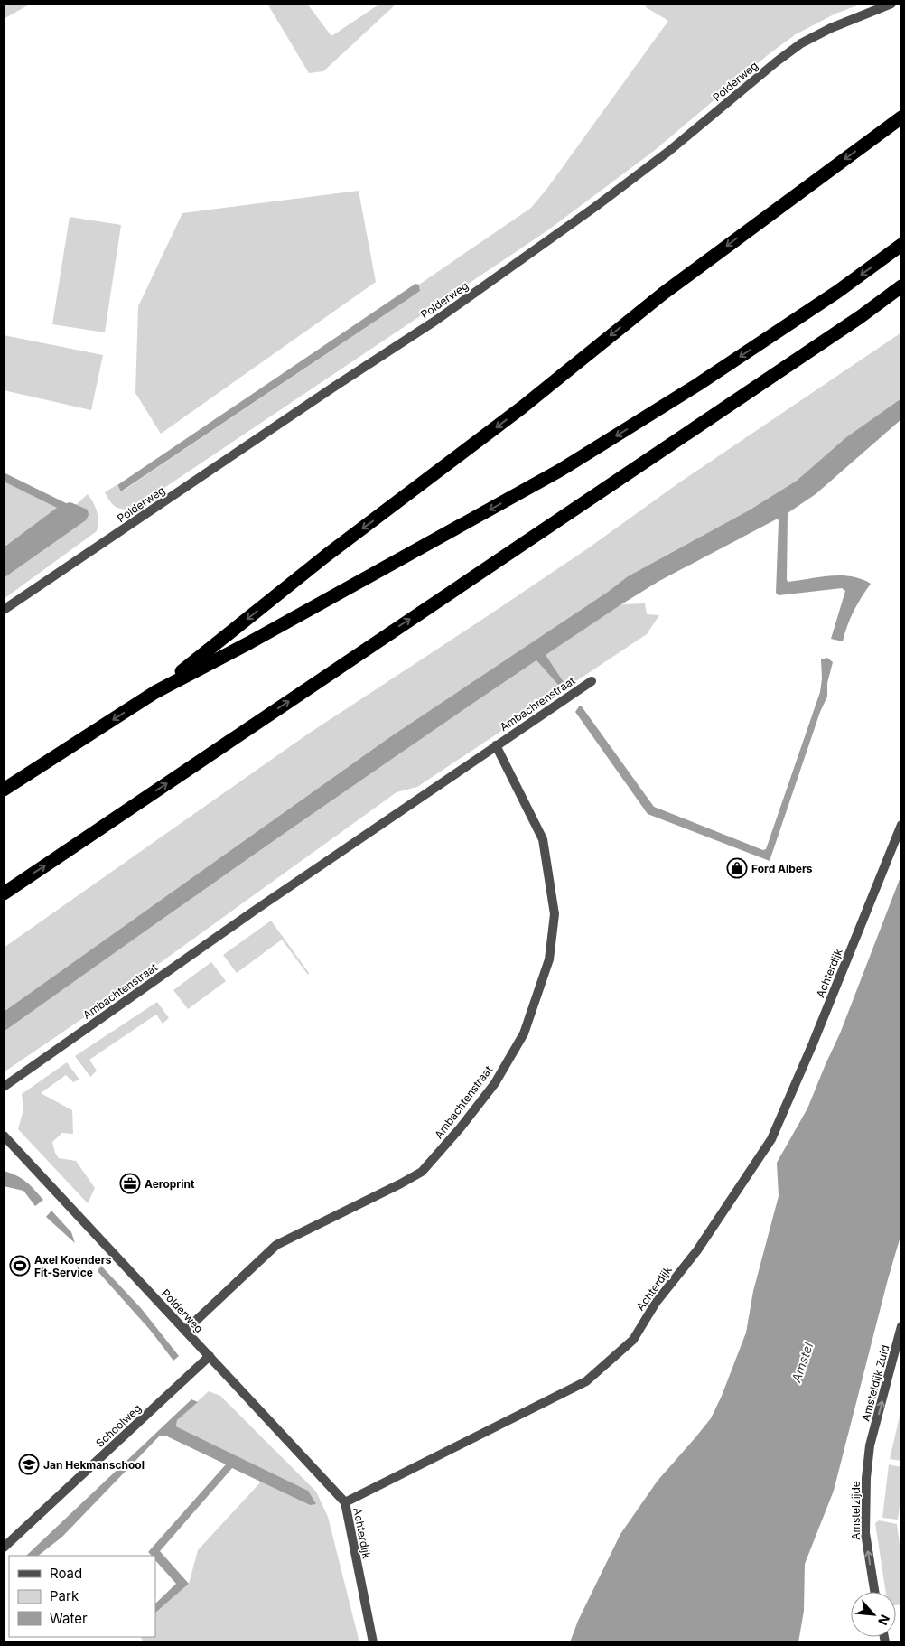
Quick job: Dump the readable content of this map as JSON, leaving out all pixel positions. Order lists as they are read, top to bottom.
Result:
{
  "streets": {
    "street": [
      "Polderweg",
      "Ambachtenstraat",
      "Achterdijk",
      "Amsteldijk Zuid",
      "Schoolweg",
      "Amstelzijde"
    ]
  },
  "crossings": [
    ["Polderweg", "Ambachtenstraat"],
    ["Polderweg", "Achterdijk"],
    ["Polderweg", "Schoolweg"],
    ["Amsteldijk Zuid", "Amstelzijde"]
  ],
  "one_way": ["Amsteldijk Zuid", "Amstelzijde"],
  "water": ["Amstel"],
  "places": {
    "shop": ["Ford Albers"],
    "office": ["Aeroprint"],
    "sports": ["Axel Koenders Fit-Service"],
    "school or university": ["Jan Hekmanschool"]
  },
  "legend": ["Road", "Park", "Water"],
  "north": "bottom right"
}
